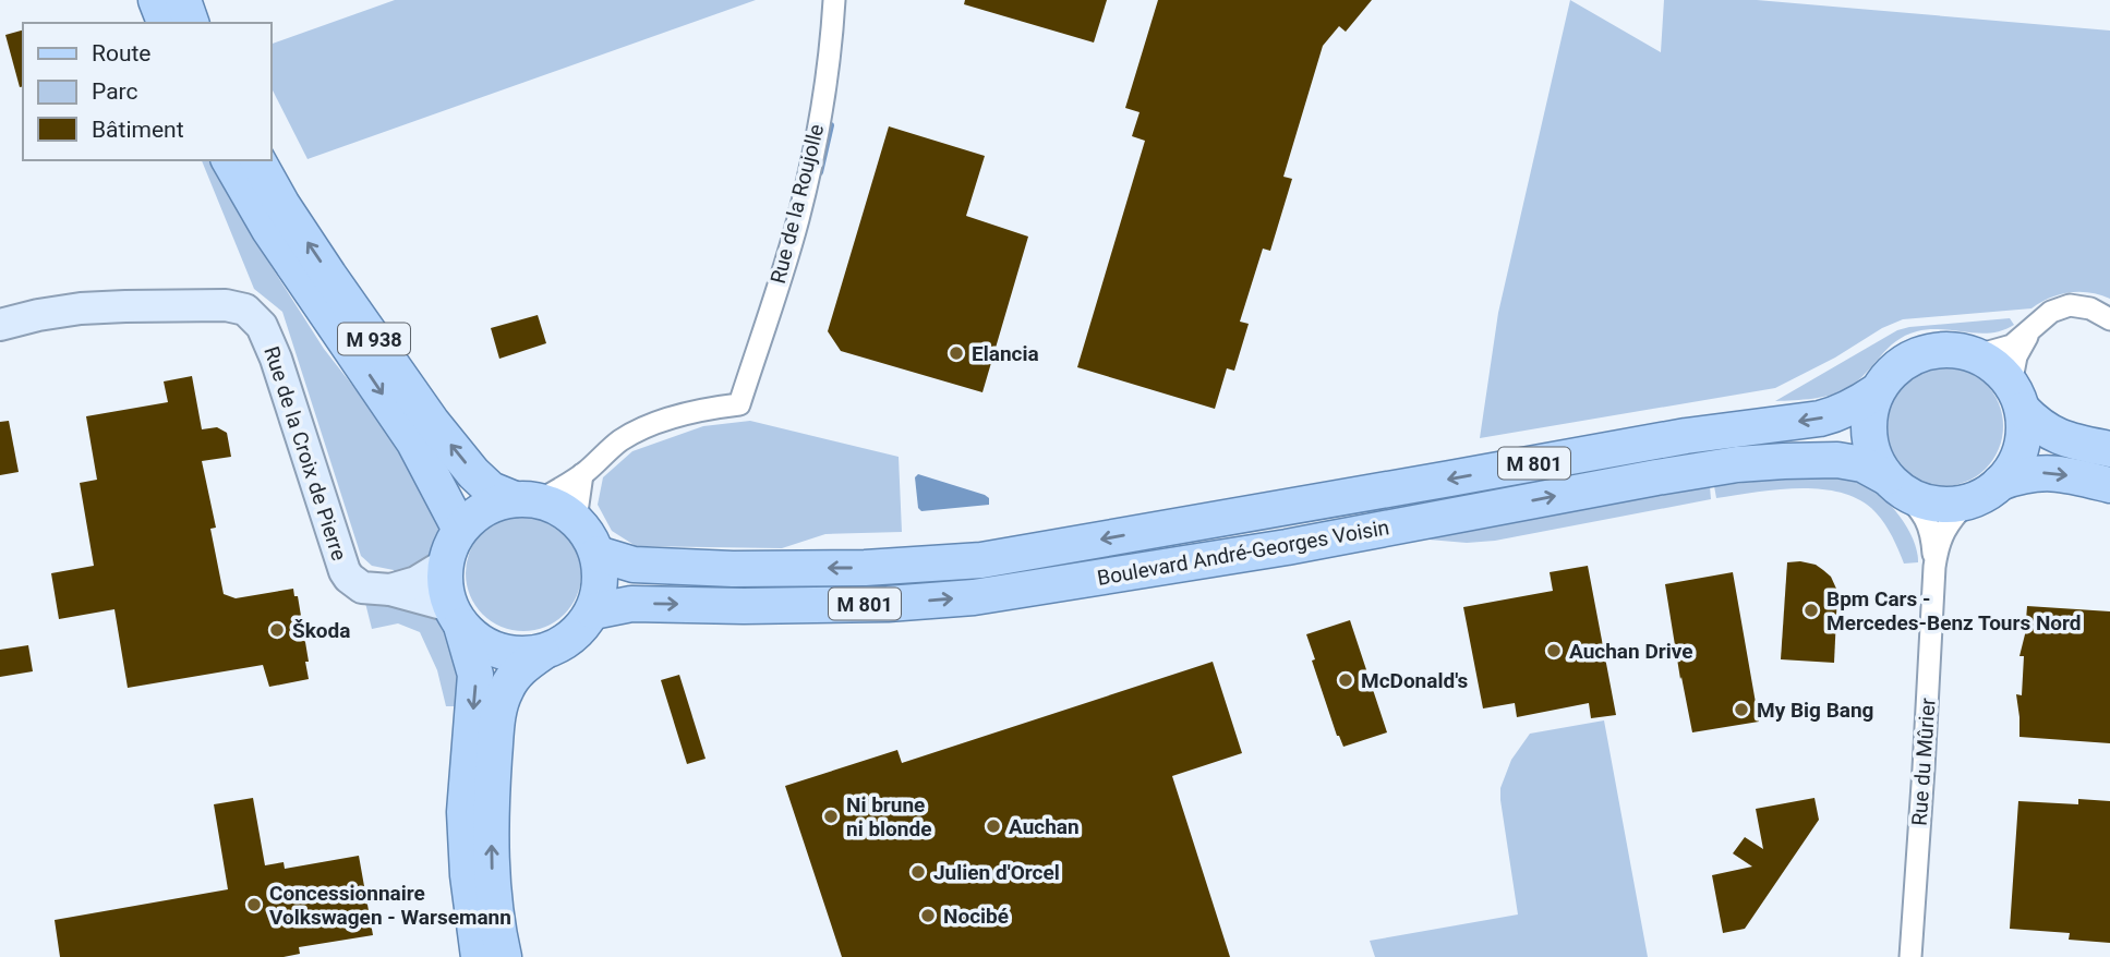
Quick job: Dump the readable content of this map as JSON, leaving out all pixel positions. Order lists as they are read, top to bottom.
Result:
{
  "streets": {
    "main road": ["M 938", "M 801", "Boulevard André-Georges Voisin"],
    "street": ["Rue de la Roujolle", "Rue de la Croix de Pierre", "Rue du Mûrier"]
  },
  "crossings": [
    ["M 938", "Rue de la Croix de Pierre"],
    ["M 938", "Boulevard André-Georges Voisin"],
    ["Rue de la Croix de Pierre", "Boulevard André-Georges Voisin"],
    ["M 801", "Boulevard André-Georges Voisin"],
    ["M 801", "Rue du Mûrier"],
    ["Boulevard André-Georges Voisin", "Rue du Mûrier"]
  ],
  "places": [
    "Elancia",
    "Bpm Cars - Mercedes-Benz Tours Nord",
    "Škoda",
    "Auchan Drive",
    "McDonald's",
    "My Big Bang",
    "Ni brune ni blonde",
    "Auchan",
    "Julien d'Orcel",
    "Concessionnaire Volkswagen - Warsemann",
    "Nocibé"
  ],
  "legend": ["Route", "Parc", "Bâtiment"]
}
